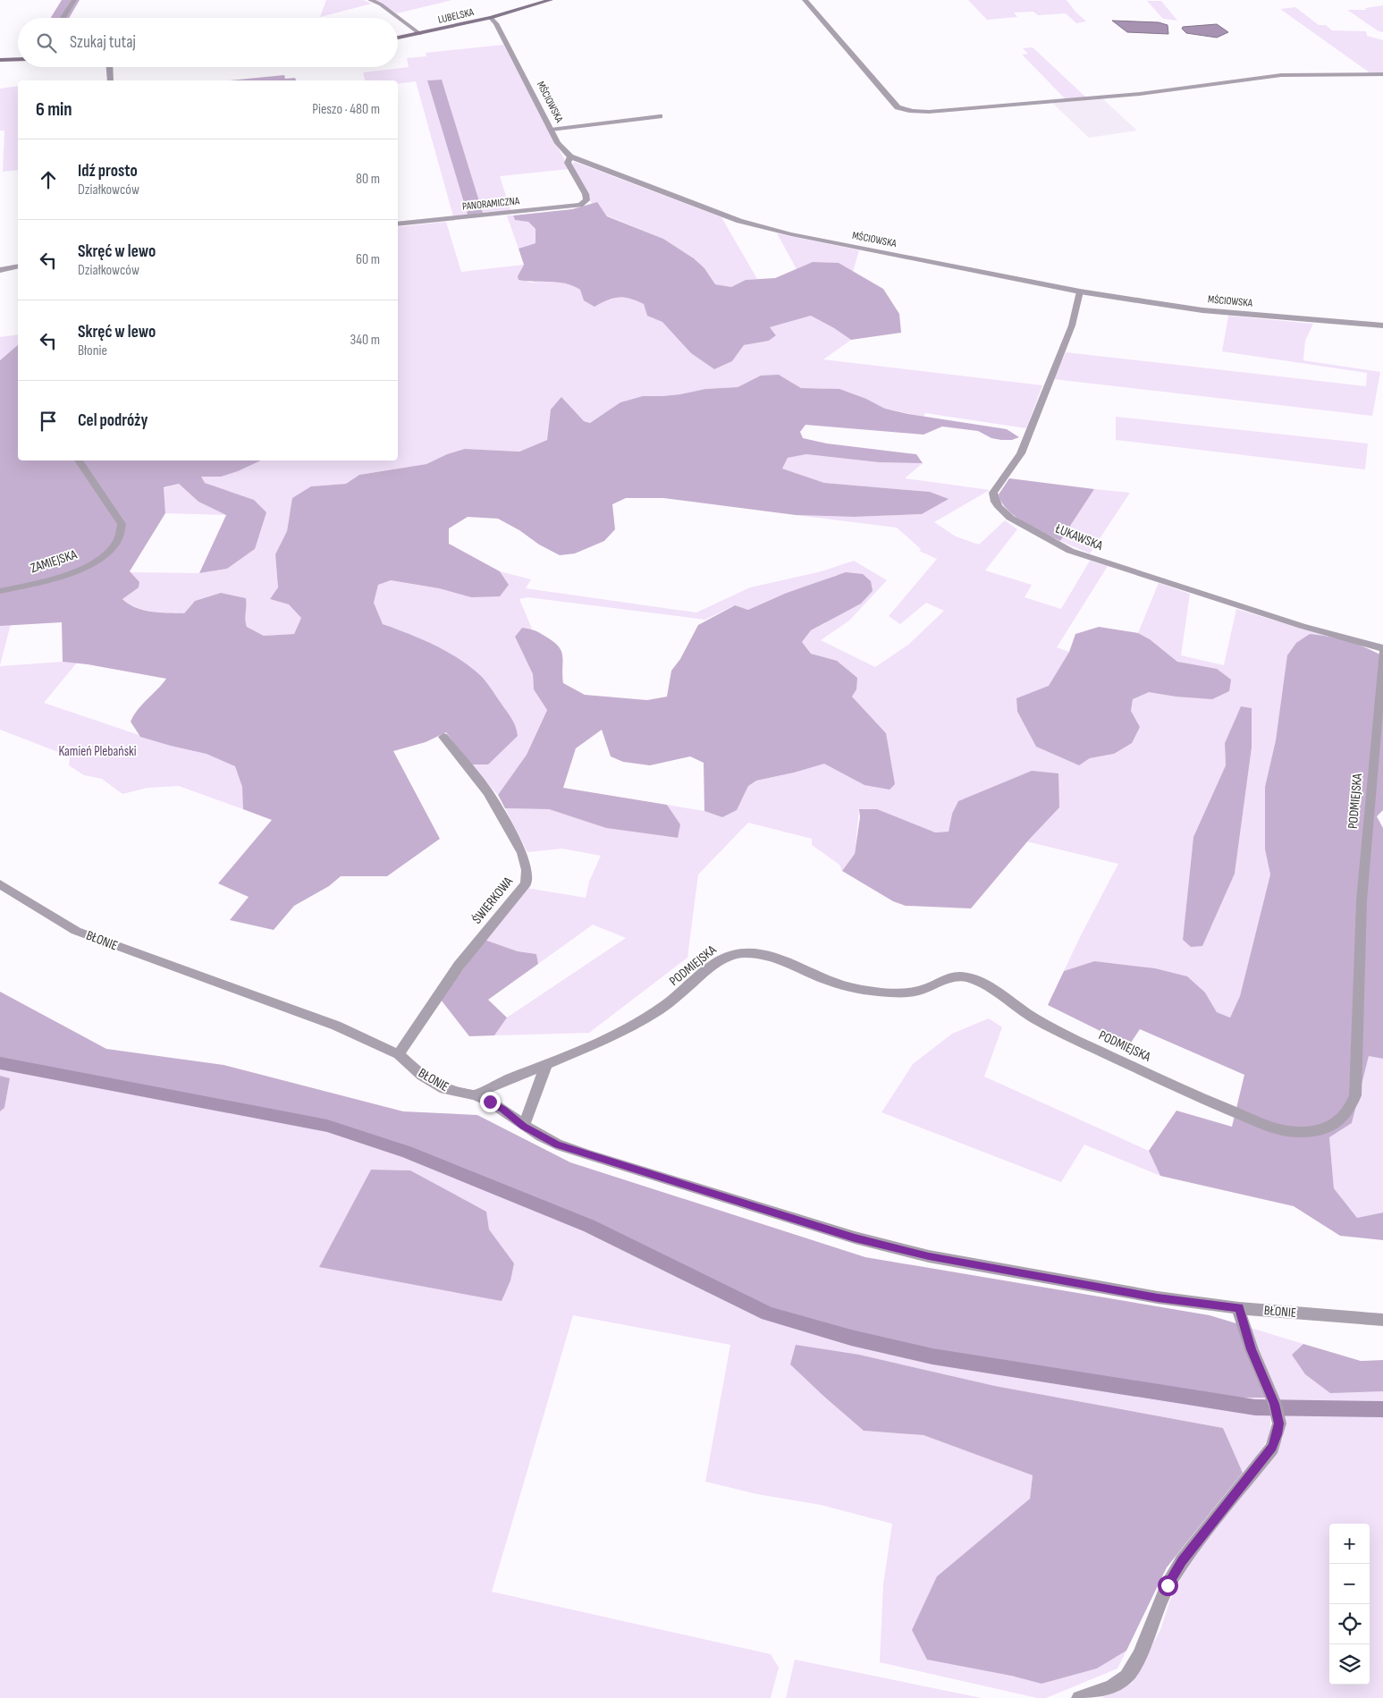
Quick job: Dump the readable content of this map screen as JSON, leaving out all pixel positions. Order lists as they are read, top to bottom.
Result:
{
  "streets": {
    "main road": ["LUBELSKA"],
    "street": [
      "MŚCIOWSKA",
      "PANORAMICZNA",
      "ŁUKAWSKA",
      "ZAMIEJSKA",
      "PODMIEJSKA",
      "ŚWIERKOWA",
      "BŁONIE"
    ]
  },
  "crossings": [
    ["LUBELSKA", "MŚCIOWSKA"],
    ["MŚCIOWSKA", "PANORAMICZNA"],
    ["MŚCIOWSKA", "ŁUKAWSKA"],
    ["PODMIEJSKA", "BŁONIE"],
    ["ŚWIERKOWA", "BŁONIE"]
  ],
  "parks": ["Kamień Plebański"],
  "page": {
    "search": "Szukaj tutaj",
    "heading": ["6 min", "Pieszo · 480 m"],
    "list": [
      ["Idź prosto", "Działkowców", "80 m"],
      ["Skręć w lewo", "Działkowców", "60 m"],
      ["Skręć w lewo", "Błonie", "340 m"],
      "Cel podróży"
    ],
    "map_buttons": ["+", "−"]
  }
}
